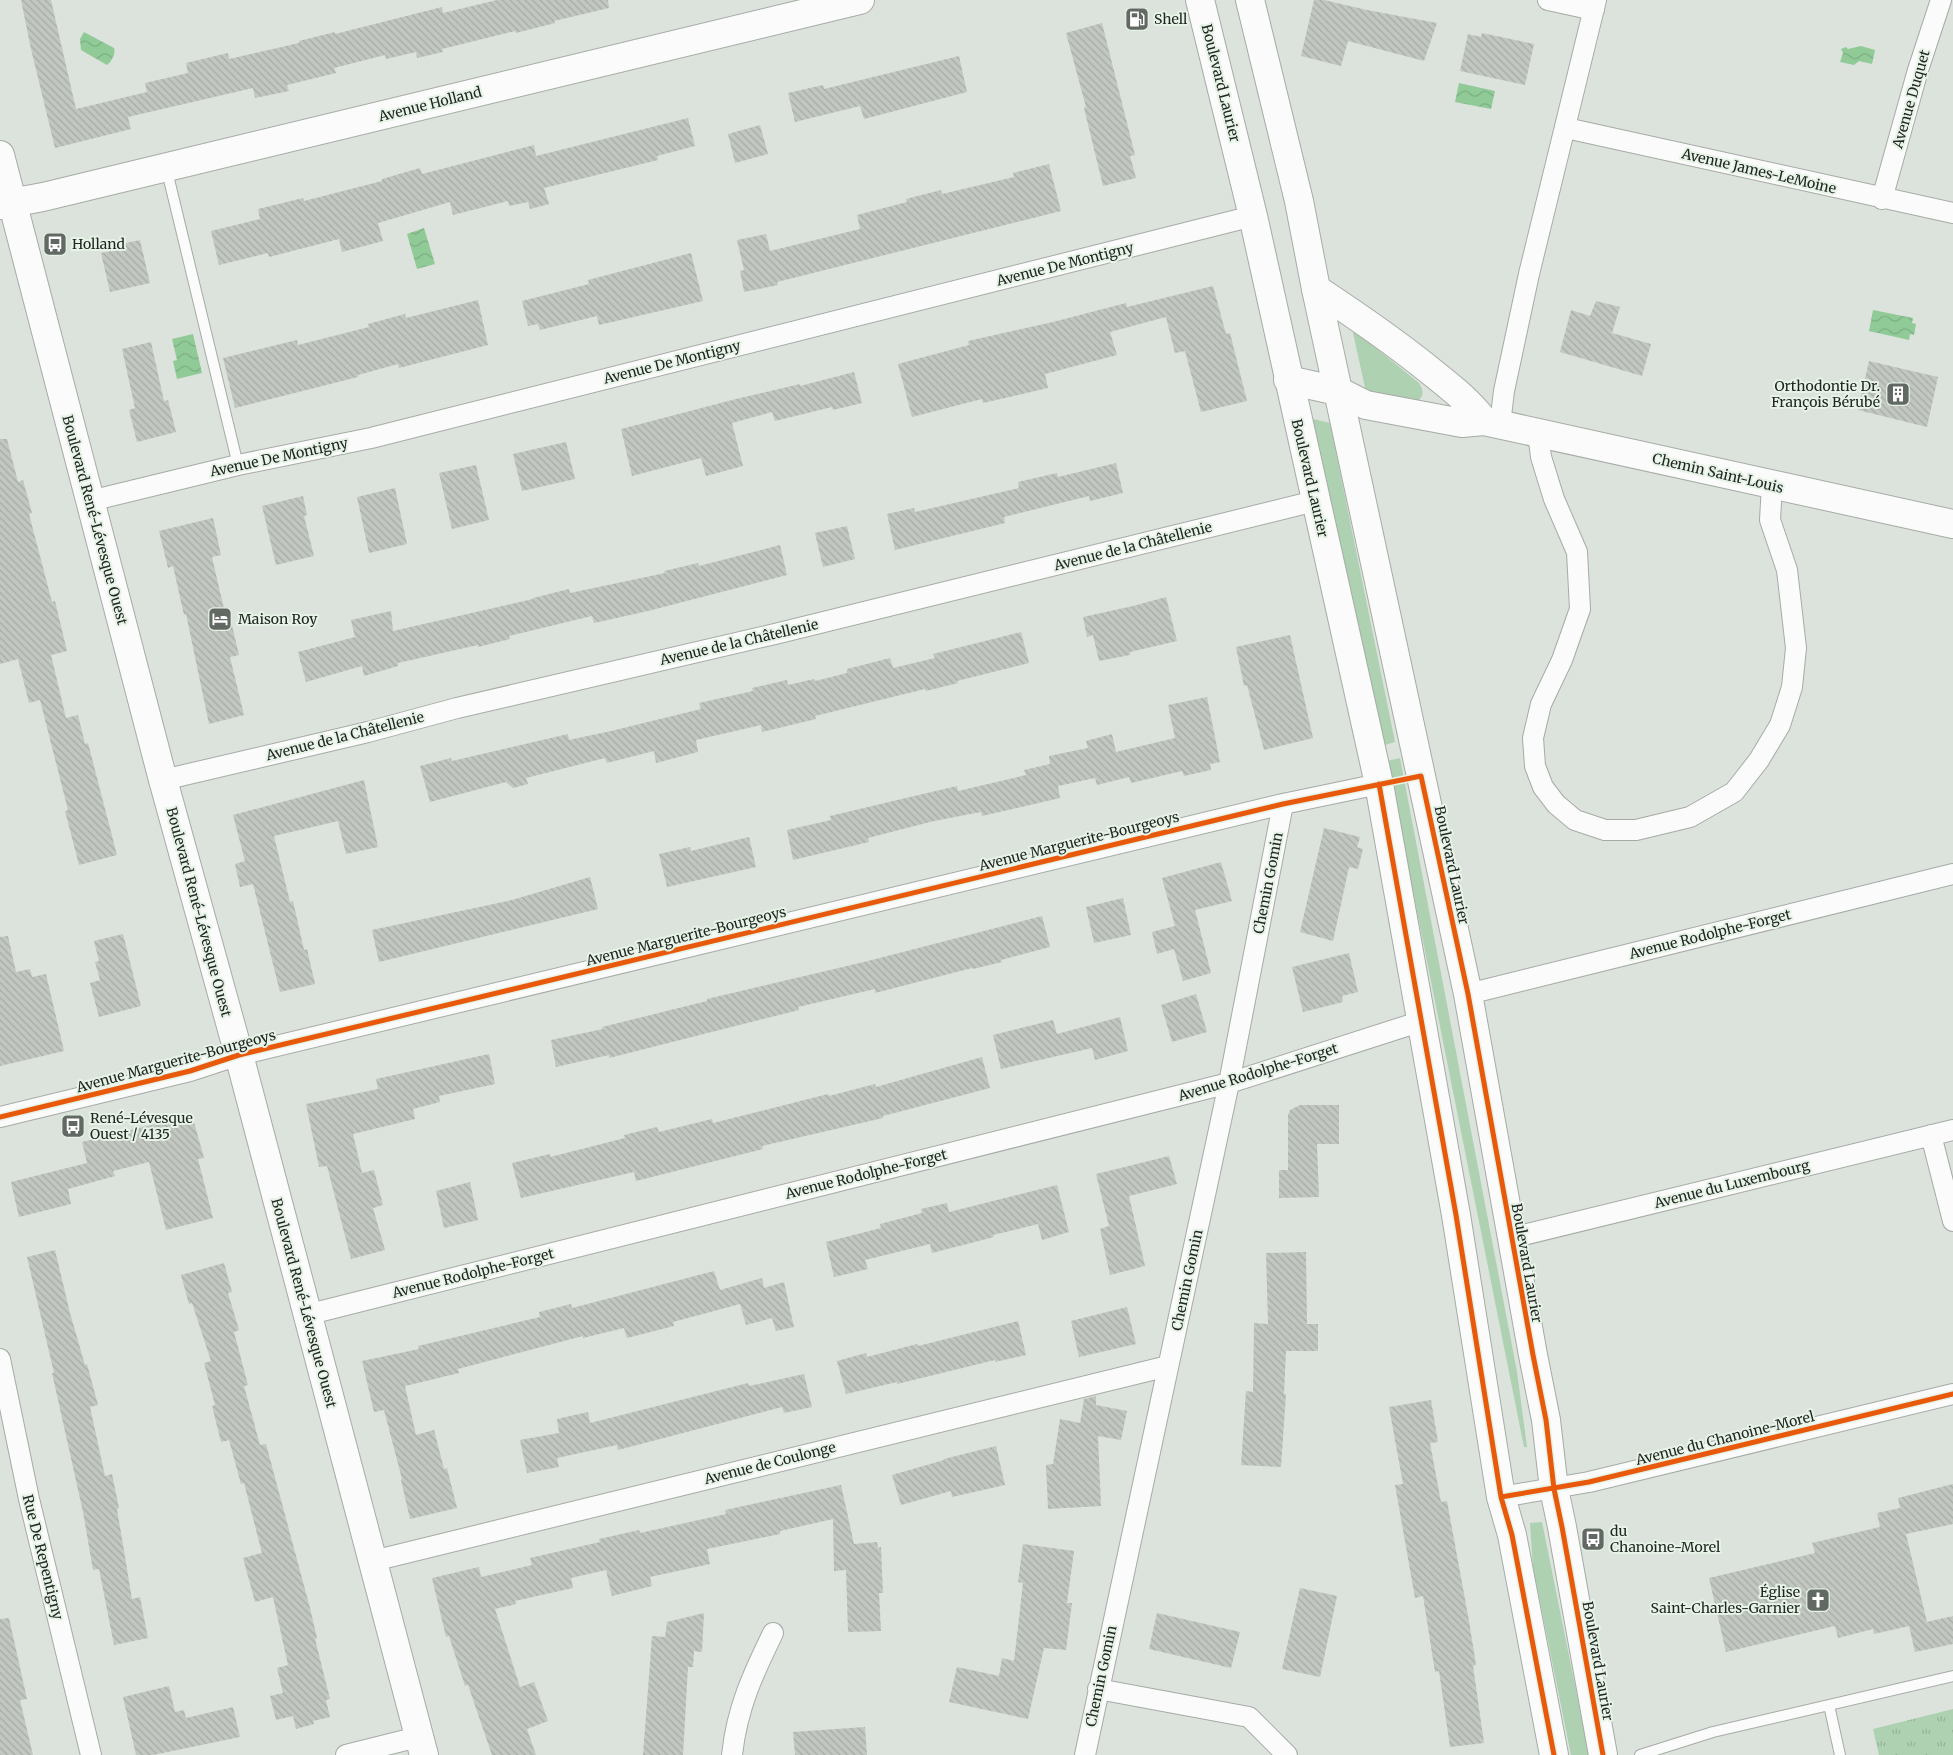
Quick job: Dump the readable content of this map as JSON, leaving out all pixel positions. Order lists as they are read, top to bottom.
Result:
{
  "streets": {
    "main road": [
      "Boulevard Laurier",
      "Avenue Holland",
      "Chemin Saint-Louis",
      "Boulevard René-Lévesque Ouest"
    ],
    "street": [
      "Avenue Duquet",
      "Avenue James-LeMoine",
      "Avenue De Montigny",
      "Avenue de la Châtellenie",
      "Avenue Marguerite-Bourgeoys",
      "Chemin Gomin",
      "Avenue Rodolphe-Forget",
      "Avenue du Luxembourg",
      "Avenue du Chanoine-Morel",
      "Avenue de Coulonge",
      "Rue De Repentigny"
    ]
  },
  "crossings": [
    ["Boulevard Laurier", "Avenue De Montigny"],
    ["Boulevard Laurier", "Chemin Saint-Louis"],
    ["Boulevard Laurier", "Avenue de la Châtellenie"],
    ["Boulevard Laurier", "Avenue Marguerite-Bourgeoys"],
    ["Boulevard Laurier", "Avenue Rodolphe-Forget"],
    ["Boulevard Laurier", "Avenue du Luxembourg"],
    ["Boulevard Laurier", "Avenue du Chanoine-Morel"],
    ["Avenue Duquet", "Avenue James-LeMoine"],
    ["Avenue Holland", "Boulevard René-Lévesque Ouest"],
    ["Avenue De Montigny", "Boulevard René-Lévesque Ouest"],
    ["Boulevard René-Lévesque Ouest", "Avenue de la Châtellenie"],
    ["Boulevard René-Lévesque Ouest", "Avenue Marguerite-Bourgeoys"],
    ["Boulevard René-Lévesque Ouest", "Avenue Rodolphe-Forget"],
    ["Boulevard René-Lévesque Ouest", "Avenue de Coulonge"],
    ["Avenue Marguerite-Bourgeoys", "Chemin Gomin"],
    ["Chemin Gomin", "Avenue Rodolphe-Forget"],
    ["Chemin Gomin", "Avenue de Coulonge"]
  ],
  "places": {
    "fuel station": ["Shell"],
    "bus stop": ["Holland", "René-Lévesque Ouest / 4135", "du Chanoine-Morel"],
    "building": ["Orthodontie Dr. François Bérubé"],
    "hotel": ["Maison Roy"],
    "church": ["Église Saint-Charles-Garnier"]
  }
}
